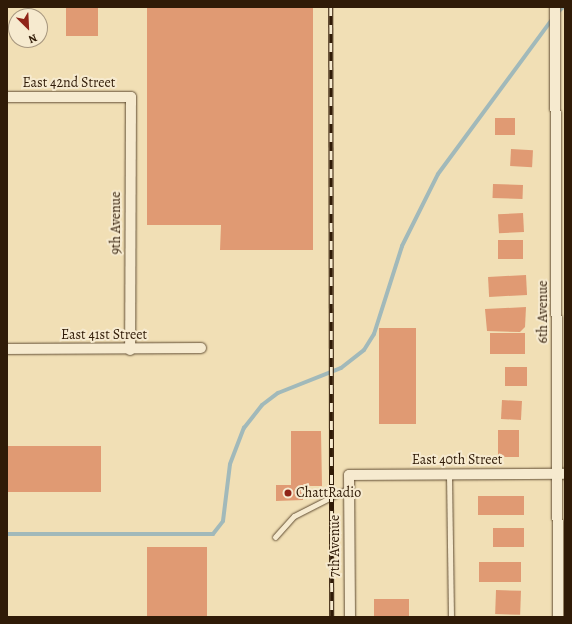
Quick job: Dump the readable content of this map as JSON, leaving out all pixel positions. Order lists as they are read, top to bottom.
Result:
{
  "streets": {
    "street": [
      "East 42nd Street",
      "9th Avenue",
      "6th Avenue",
      "East 41st Street",
      "East 40th Street",
      "7th Avenue"
    ]
  },
  "crossings": [
    ["East 42nd Street", "9th Avenue"],
    ["9th Avenue", "East 41st Street"],
    ["6th Avenue", "East 40th Street"],
    ["East 40th Street", "7th Avenue"]
  ],
  "places": ["ChattRadio"],
  "north": "bottom right"
}
